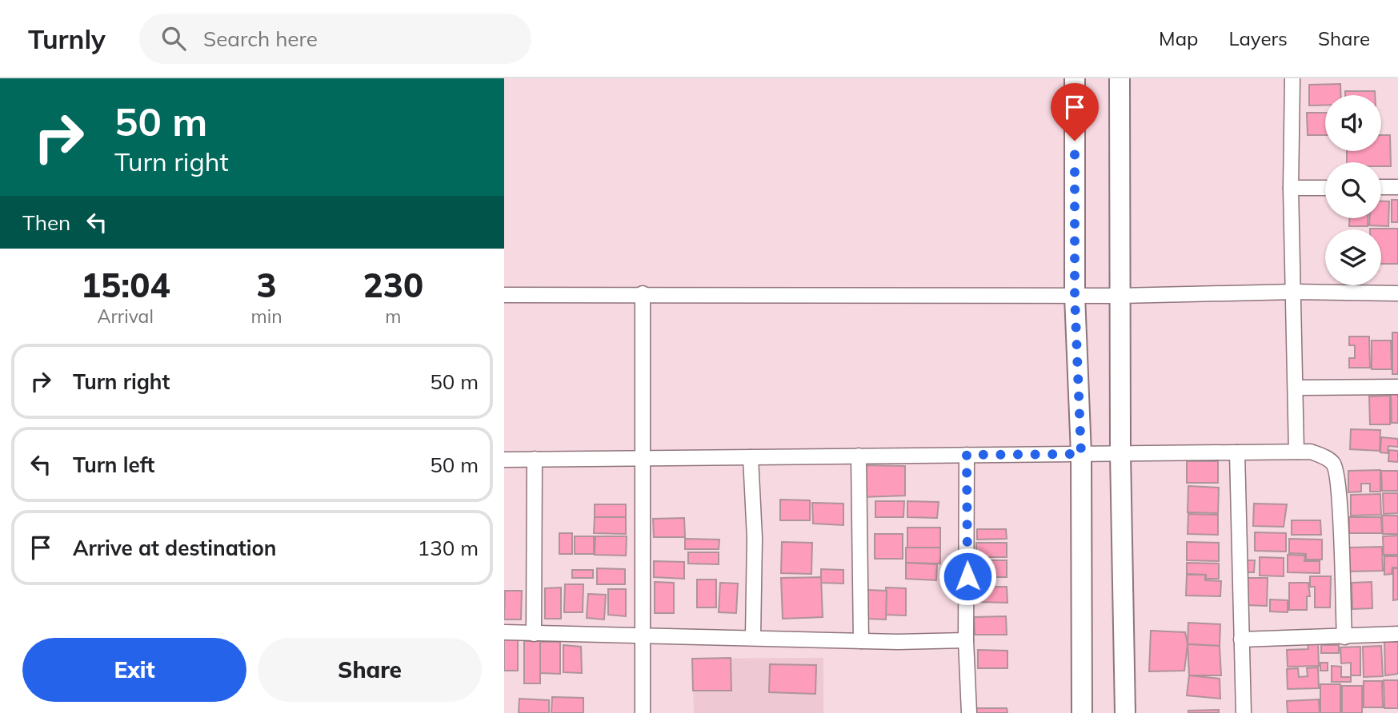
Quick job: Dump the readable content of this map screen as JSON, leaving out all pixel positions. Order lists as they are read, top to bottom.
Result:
{
  "page": {
    "header": "Turnly",
    "search": "Search here",
    "nav": ["Map", "Layers", "Share"],
    "turn": ["50 m", "Turn right"],
    "then": "Then",
    "eta": [
      "15:04",
      "Arrival",
      "3",
      "min",
      "230",
      "m"
    ],
    "list": [
      {
        "name": "Turn right",
        "value": "50 m"
      },
      {
        "name": "Turn left",
        "value": "50 m"
      },
      {
        "name": "Arrive at destination",
        "value": "130 m"
      }
    ],
    "buttons": ["Exit", "Share"]
  }
}
